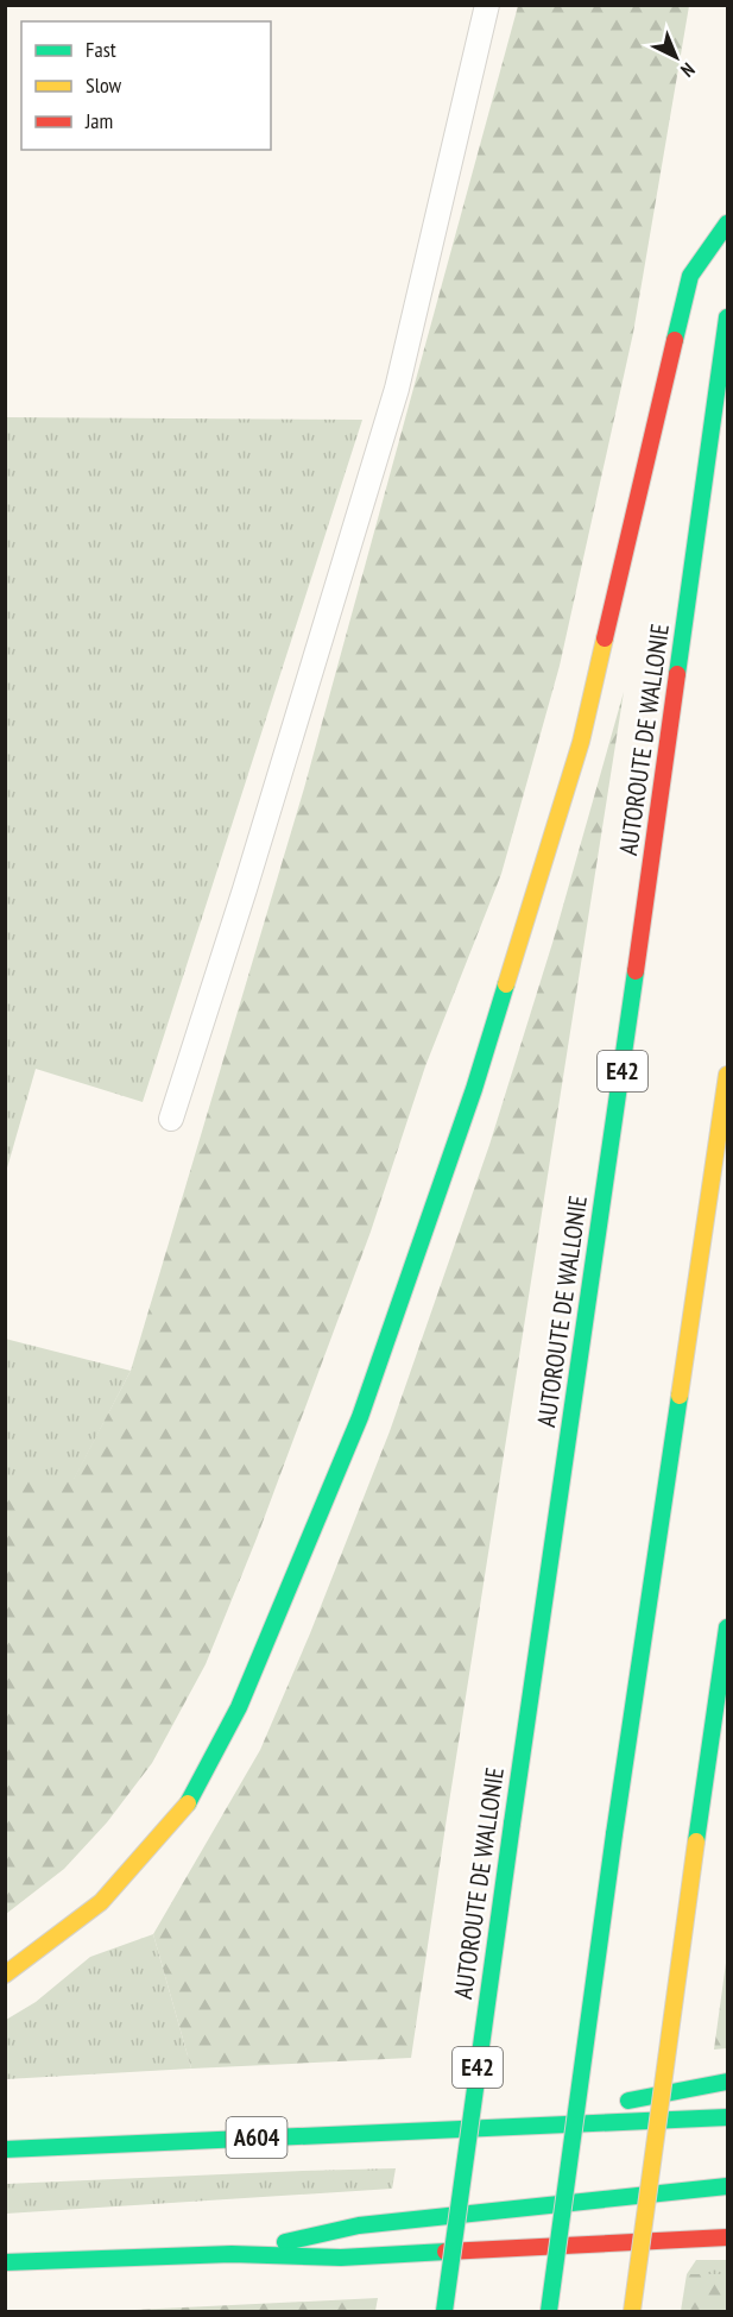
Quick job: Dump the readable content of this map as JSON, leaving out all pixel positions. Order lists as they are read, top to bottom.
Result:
{
  "streets": {
    "highway": ["AUTOROUTE DE WALLONIE", "E42", "A604"]
  },
  "legend": ["Fast", "Slow", "Jam"],
  "north": "bottom right"
}
